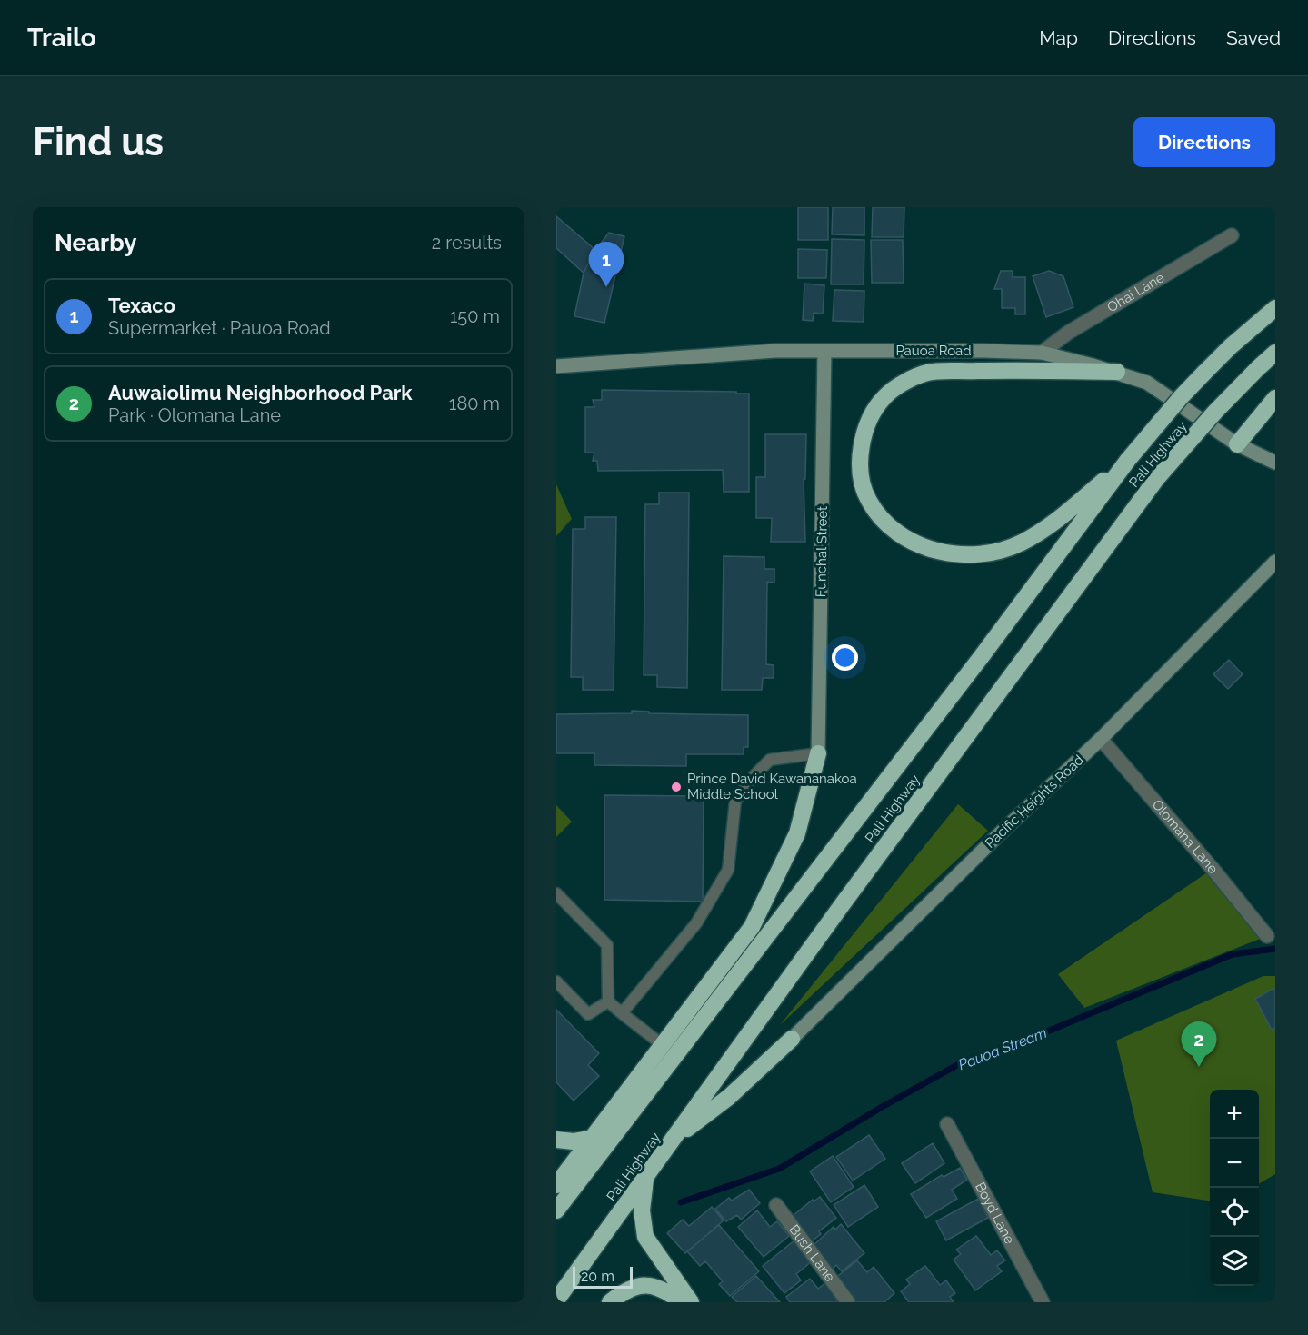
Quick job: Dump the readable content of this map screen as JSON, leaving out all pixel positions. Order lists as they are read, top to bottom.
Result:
{
  "streets": {
    "highway": ["Pali Highway"],
    "main road": ["Pauoa Road", "Funchal Street", "Pacific Heights Road"],
    "street": [
      "Ohai Lane",
      "Olomana Lane",
      "Boyd Lane",
      "Bush Lane"
    ]
  },
  "crossings": [
    ["Ohai Lane", "Pauoa Road"],
    ["Pauoa Road", "Funchal Street"],
    ["Pacific Heights Road", "Olomana Lane"]
  ],
  "water": ["Pauoa Stream"],
  "places": ["Prince David Kawananakoa Middle School"],
  "scale_bar": "20 m",
  "page": {
    "header": "Trailo",
    "nav": ["Map", "Directions", "Saved"],
    "buttons": "Directions",
    "title": "Find us",
    "heading": ["Nearby", "2 results"],
    "pins": ["1", "2"],
    "list": [
      {
        "mark": "1",
        "name": "Texaco",
        "note": "Supermarket · Pauoa Road",
        "value": "150 m"
      },
      {
        "mark": "2",
        "name": "Auwaiolimu Neighborhood Park",
        "note": "Park · Olomana Lane",
        "value": "180 m"
      }
    ],
    "map_buttons": ["+", "−"],
    "scale": "20 m"
  }
}
